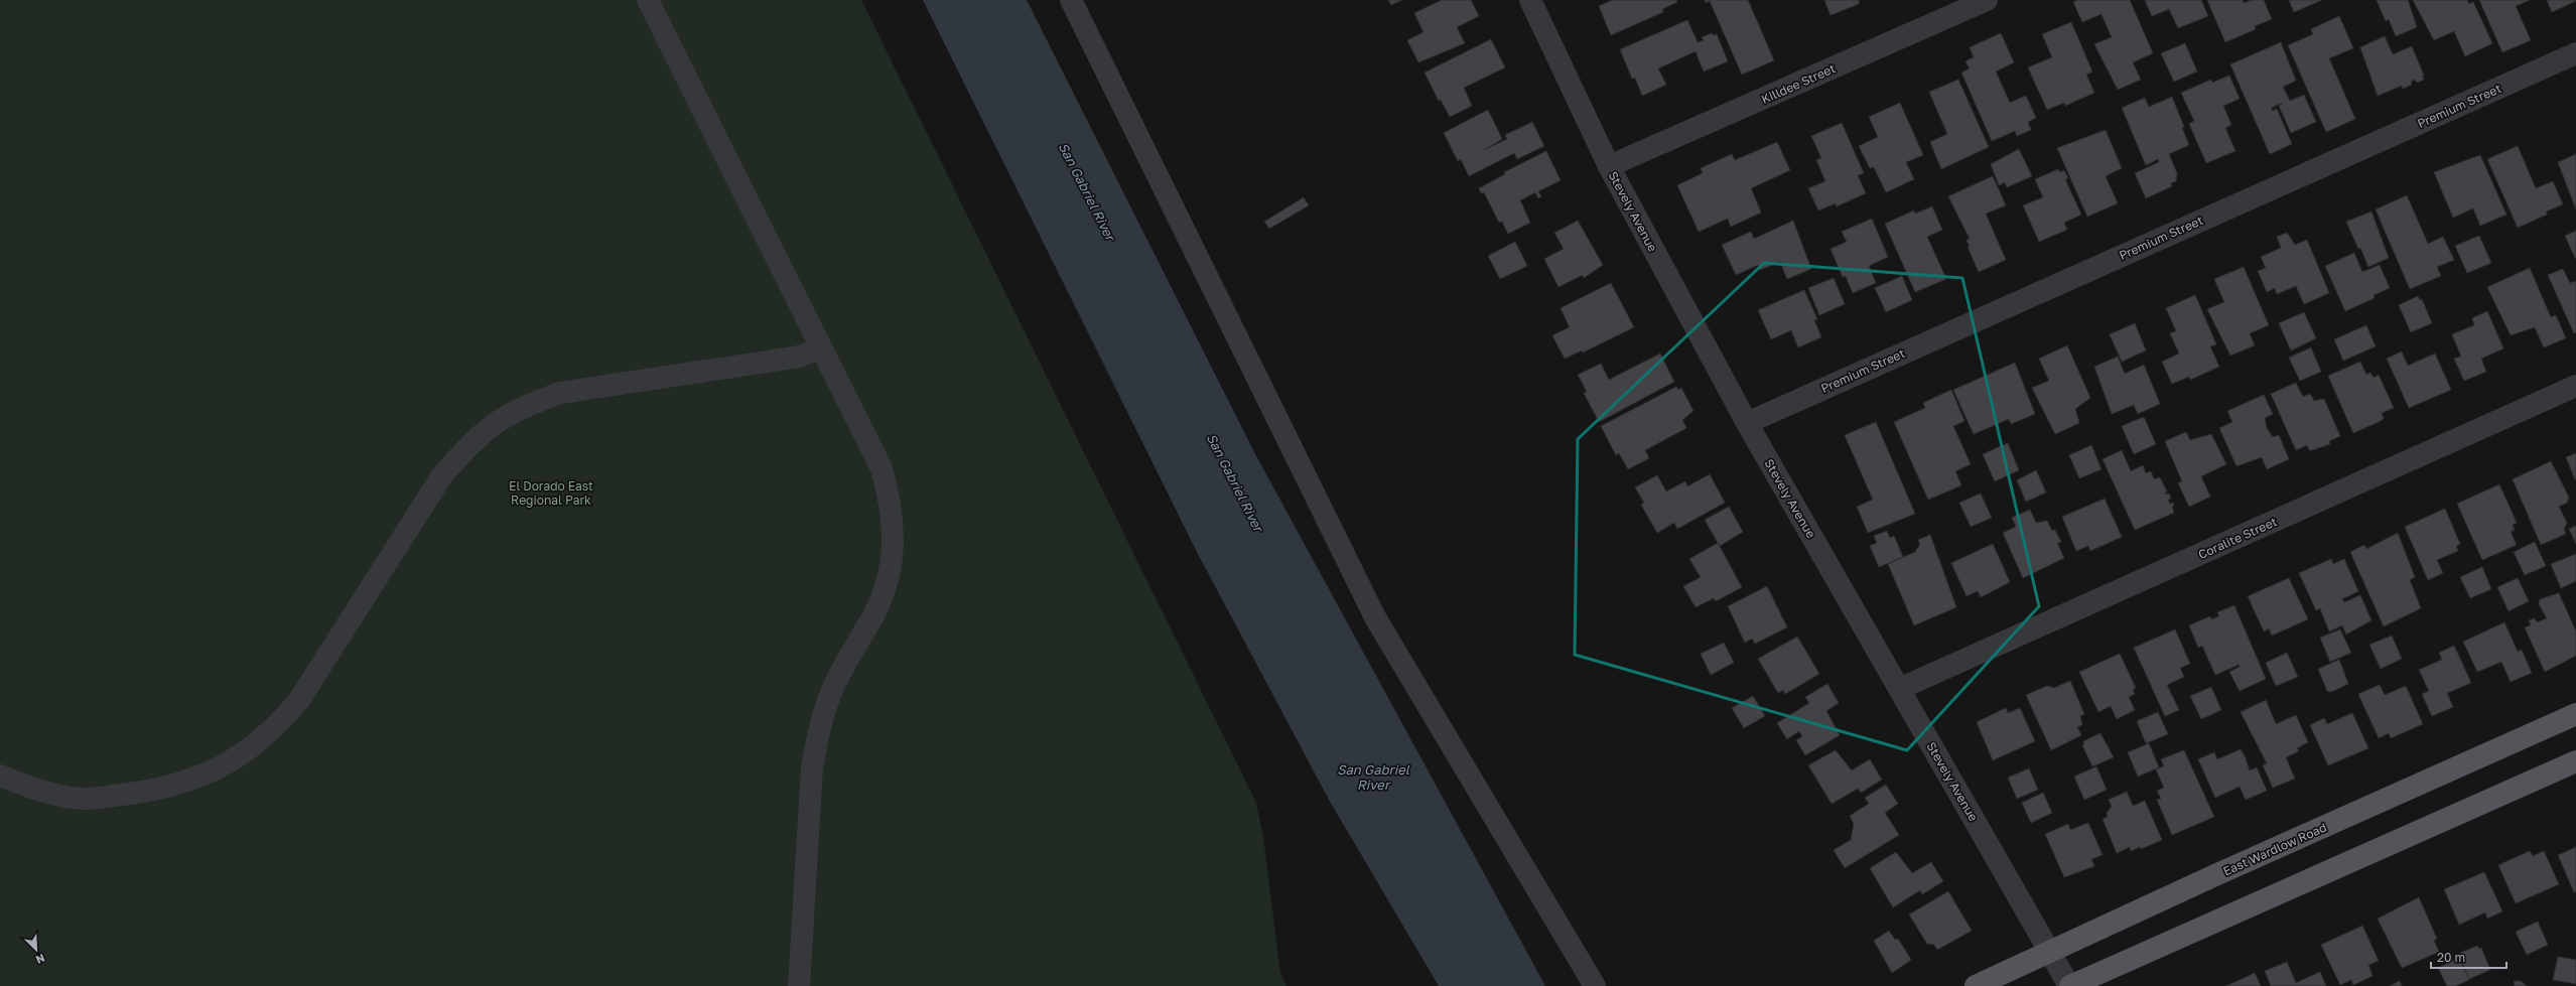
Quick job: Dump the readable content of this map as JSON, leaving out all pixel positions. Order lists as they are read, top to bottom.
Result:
{
  "streets": {
    "main road": ["East Wardlow Road"],
    "street": [
      "Killdee Street",
      "Premium Street",
      "Stevely Avenue",
      "Coralite Street"
    ]
  },
  "crossings": [
    ["Killdee Street", "Stevely Avenue"],
    ["Premium Street", "Stevely Avenue"],
    ["Stevely Avenue", "Coralite Street"],
    ["Stevely Avenue", "East Wardlow Road"]
  ],
  "water": ["San Gabriel River"],
  "parks": ["El Dorado East Regional Park"],
  "scale_bar": "20 m",
  "north": "bottom right"
}
